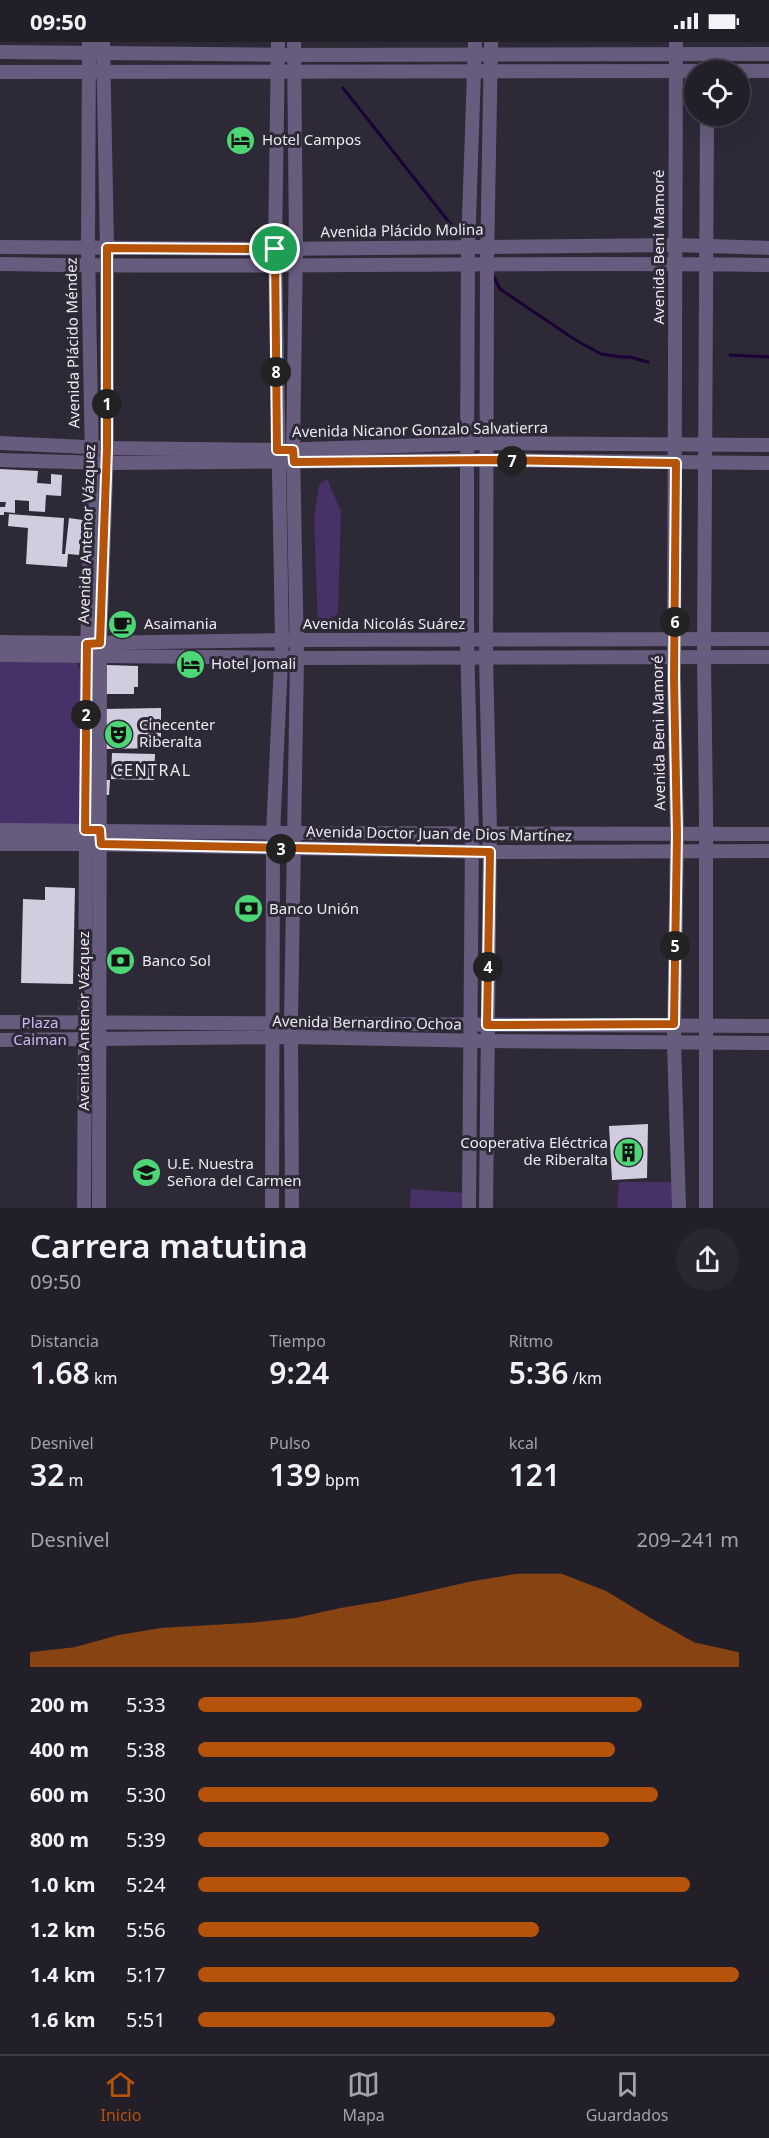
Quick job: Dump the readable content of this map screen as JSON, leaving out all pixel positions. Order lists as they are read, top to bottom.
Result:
{
  "streets": {
    "street": [
      "Avenida Plácido Molina",
      "Avenida Beni Mamoré",
      "Avenida Plácido Méndez",
      "Avenida Nicanor Gonzalo Salvatierra",
      "Avenida Antenor Vázquez",
      "Avenida Nicolás Suárez",
      "Avenida Doctor Juan de Dios Martínez",
      "Avenida Bernardino Ochoa"
    ]
  },
  "crossings": [
    ["Avenida Plácido Molina", "Avenida Beni Mamoré"],
    ["Avenida Plácido Molina", "Avenida Plácido Méndez"],
    ["Avenida Plácido Molina", "Avenida Antenor Vázquez"],
    ["Avenida Beni Mamoré", "Avenida Nicanor Gonzalo Salvatierra"],
    ["Avenida Beni Mamoré", "Avenida Nicolás Suárez"],
    ["Avenida Beni Mamoré", "Avenida Doctor Juan de Dios Martínez"],
    ["Avenida Beni Mamoré", "Avenida Bernardino Ochoa"],
    ["Avenida Plácido Méndez", "Avenida Nicanor Gonzalo Salvatierra"],
    ["Avenida Plácido Méndez", "Avenida Antenor Vázquez"],
    ["Avenida Nicanor Gonzalo Salvatierra", "Avenida Antenor Vázquez"],
    ["Avenida Antenor Vázquez", "Avenida Nicolás Suárez"],
    ["Avenida Antenor Vázquez", "Avenida Doctor Juan de Dios Martínez"],
    ["Avenida Antenor Vázquez", "Avenida Bernardino Ochoa"]
  ],
  "districts": ["CENTRAL"],
  "parks": ["Plaza Caiman"],
  "places": {
    "hotel": ["Hotel Campos", "Hotel Jomali"],
    "cafe": ["Asaimania"],
    "theatre": ["Cinecenter Riberalta"],
    "bank": ["Banco Unión", "Banco Sol"],
    "building": ["Cooperativa Eléctrica de Riberalta"],
    "school or university": ["U.E. Nuestra Señora del Carmen"]
  },
  "page": {
    "status": "09:50",
    "pins": [
      "8",
      "1",
      "7",
      "6",
      "2",
      "3",
      "5",
      "4"
    ],
    "heading": ["Carrera matutina", "09:50"],
    "stats": [
      ["Distancia", "1.68 km"],
      ["Tiempo", "9:24"],
      ["Ritmo", "5:36 /km"],
      ["Desnivel", "32 m"],
      ["Pulso", "139 bpm"],
      ["kcal", "121"]
    ],
    "chart": ["Desnivel", "209–241 m"],
    "list": [
      {
        "name": "200 m",
        "note": "5:33"
      },
      {
        "name": "400 m",
        "note": "5:38"
      },
      {
        "name": "600 m",
        "note": "5:30"
      },
      {
        "name": "800 m",
        "note": "5:39"
      },
      {
        "name": "1.0 km",
        "note": "5:24"
      },
      {
        "name": "1.2 km",
        "note": "5:56"
      },
      {
        "name": "1.4 km",
        "note": "5:17"
      },
      {
        "name": "1.6 km",
        "note": "5:51"
      }
    ],
    "tabs": ["Inicio", "Mapa", "Guardados"]
  }
}
